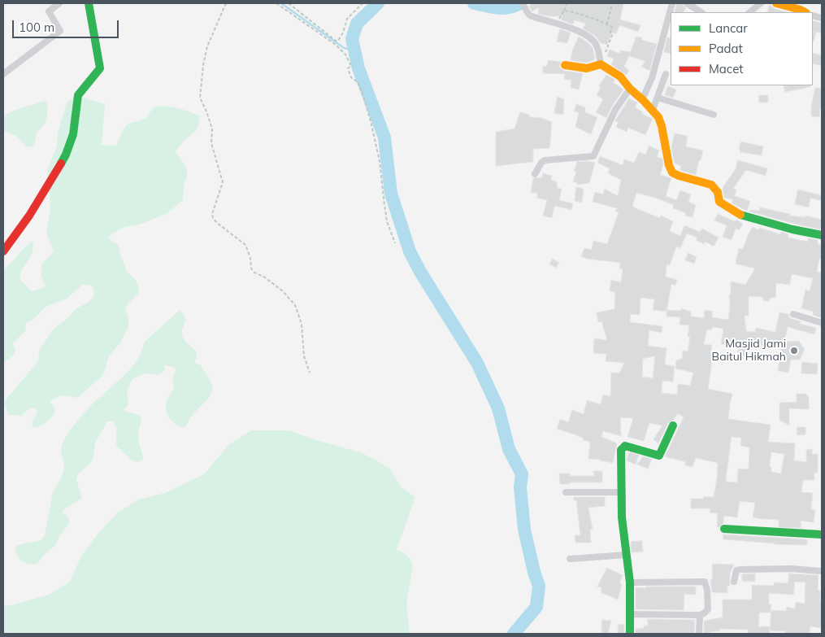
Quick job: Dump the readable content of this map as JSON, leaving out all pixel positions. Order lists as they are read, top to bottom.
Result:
{
  "places": ["Masjid Jami Baitul Hikmah"],
  "legend": ["Lancar", "Padat", "Macet"],
  "scale_bar": "100 m"
}
